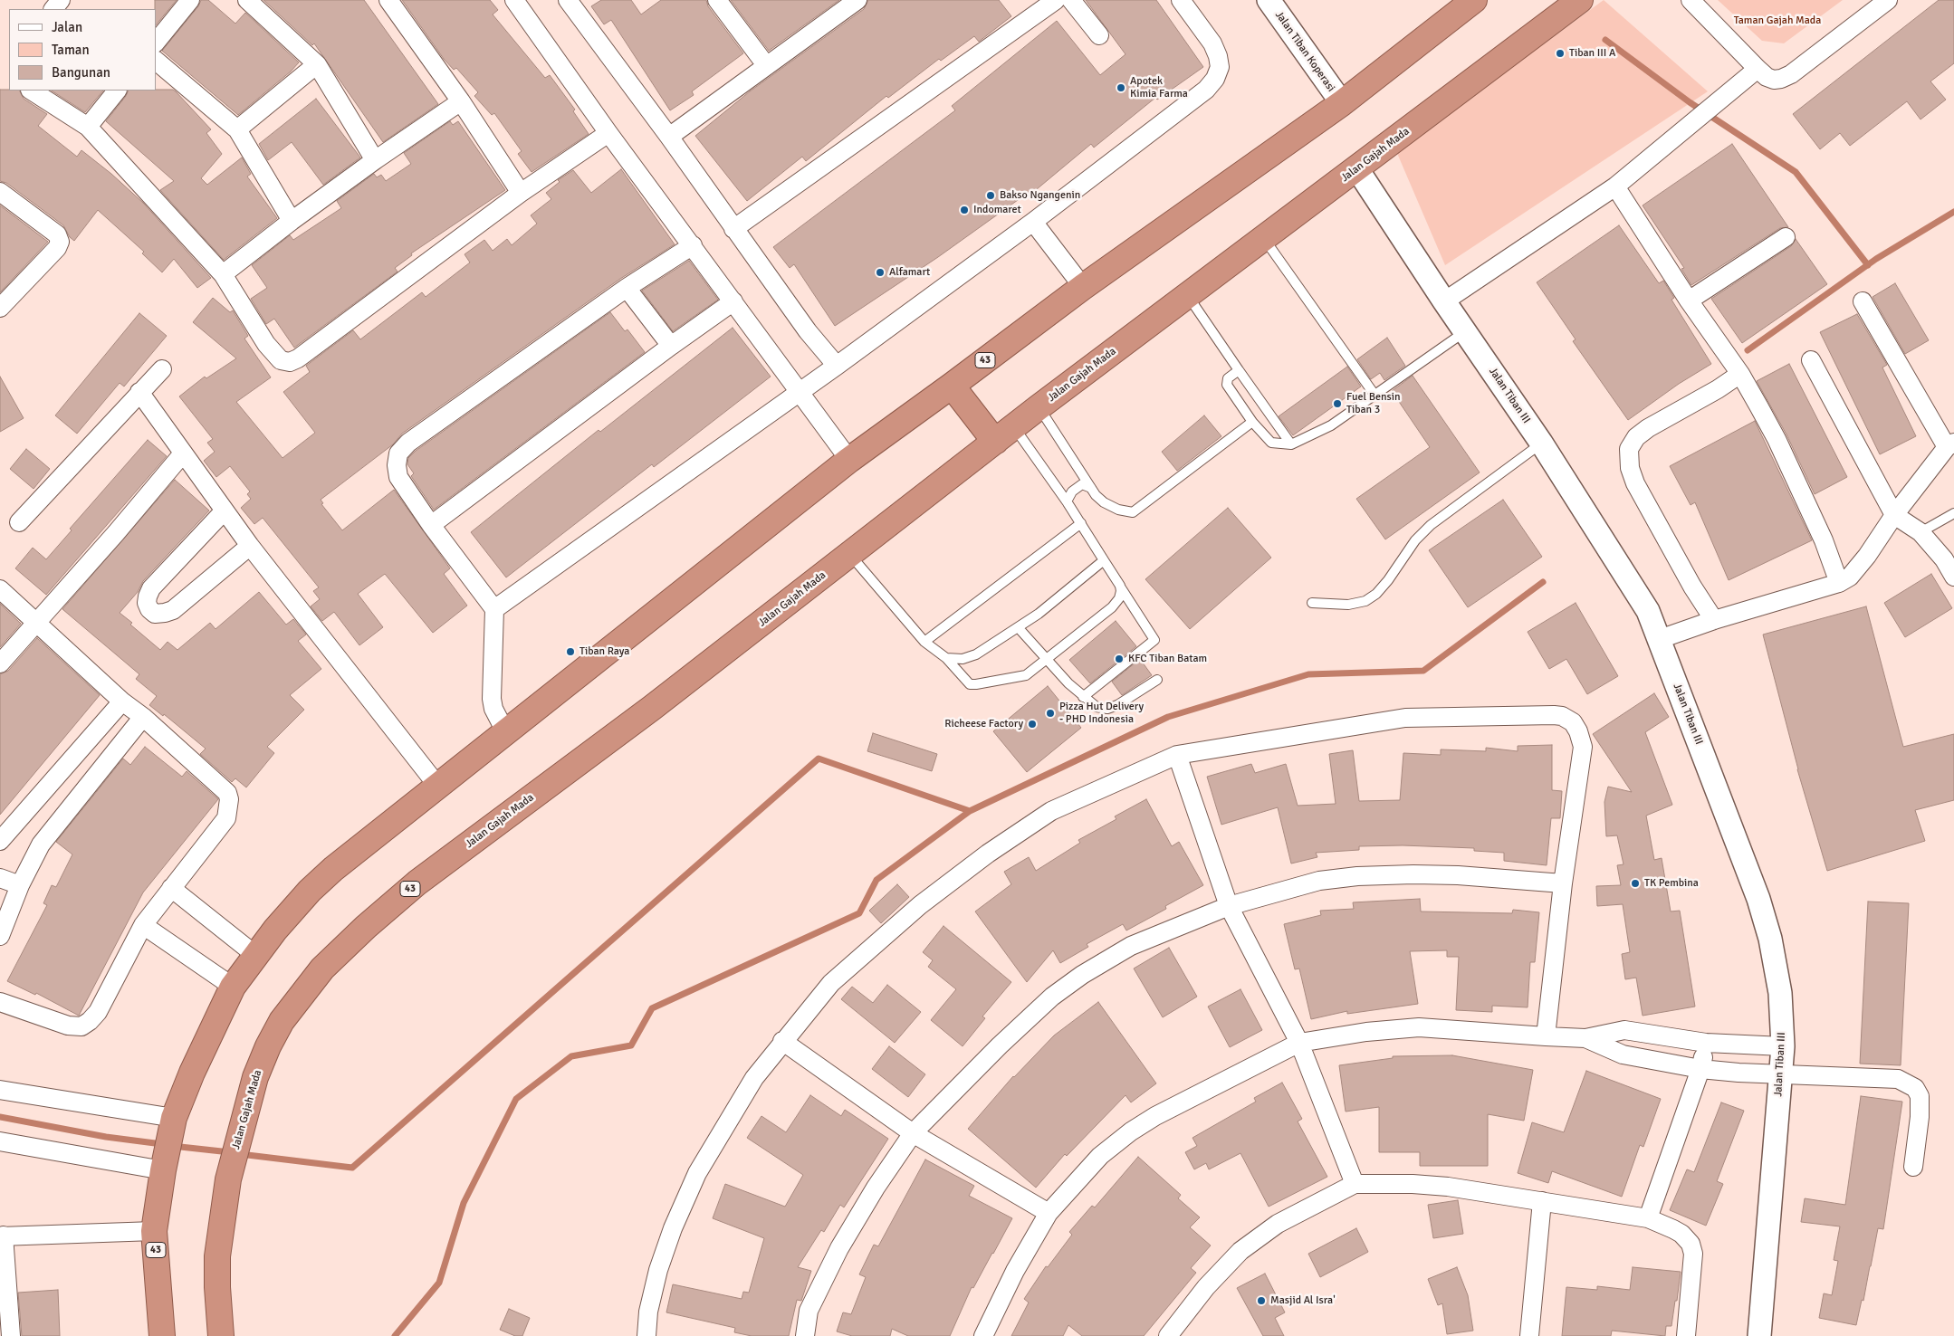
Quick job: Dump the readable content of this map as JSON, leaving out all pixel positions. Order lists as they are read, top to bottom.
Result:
{
  "streets": {
    "highway": ["Jalan Gajah Mada", "43"],
    "street": ["Jalan Tiban Koperasi", "Jalan Tiban III"]
  },
  "crossings": [
    ["Jalan Tiban Koperasi", "43"],
    ["Jalan Gajah Mada", "Jalan Tiban III"]
  ],
  "parks": ["Taman Gajah Mada"],
  "places": [
    "Tiban III A",
    "Apotek Kimia Farma",
    "Bakso Ngangenin",
    "Indomaret",
    "Alfamart",
    "Fuel Bensin Tiban 3",
    "Tiban Raya",
    "KFC Tiban Batam",
    "Pizza Hut Delivery - PHD Indonesia",
    "Richeese Factory",
    "TK Pembina",
    "Masjid Al Isra'"
  ],
  "legend": ["Jalan", "Taman", "Bangunan"]
}
